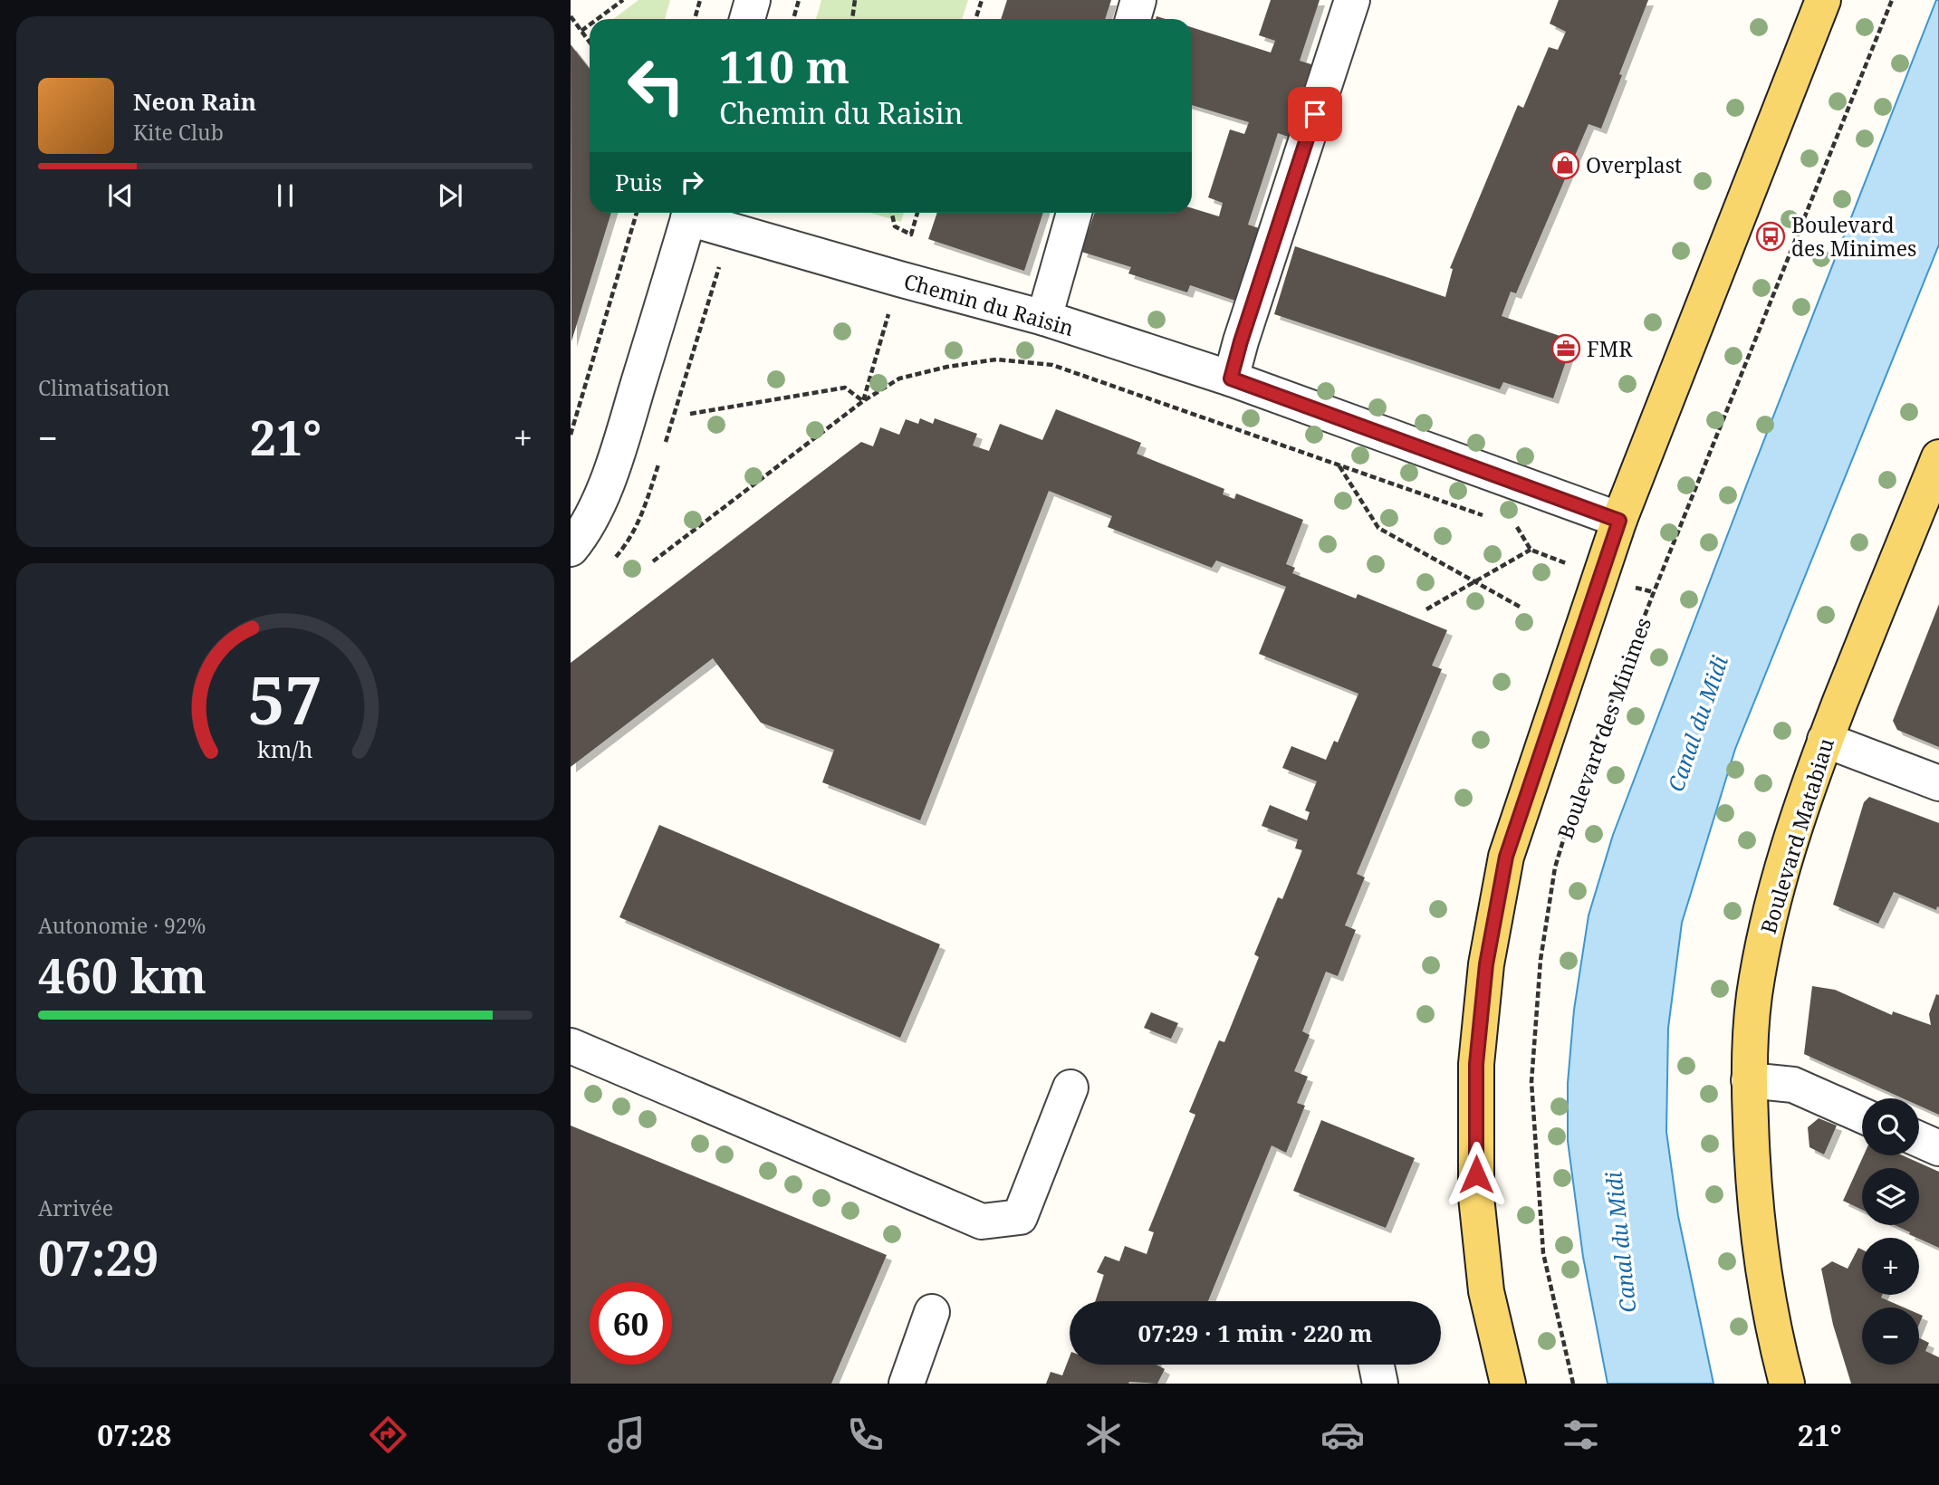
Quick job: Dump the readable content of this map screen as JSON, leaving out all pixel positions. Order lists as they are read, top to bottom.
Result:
{
  "streets": {
    "main road": ["Boulevard Matabiau"],
    "street": ["Chemin du Raisin"],
    "path": ["Boulevard des Minimes"]
  },
  "water": ["Canal du Midi"],
  "places": {
    "shop": ["Overplast"],
    "bus stop": ["Boulevard des Minimes"],
    "office": ["FMR"]
  },
  "page": {
    "turn": ["110 m", "Chemin du Raisin"],
    "song": ["Neon Rain", "Kite Club"],
    "then": "Puis",
    "tile": [
      "Climatisation",
      ["Autonomie · 92%", "460 km"],
      ["Arrivée", "07:29"]
    ],
    "heat": ["−", "21°", "+"],
    "map_buttons": ["+", "−"],
    "limit": "60",
    "trip": "07:29 · 1 min · 220 m",
    "tabs": ["07:28", "21°"],
    "gauge": ["57", "km/h"]
  }
}
